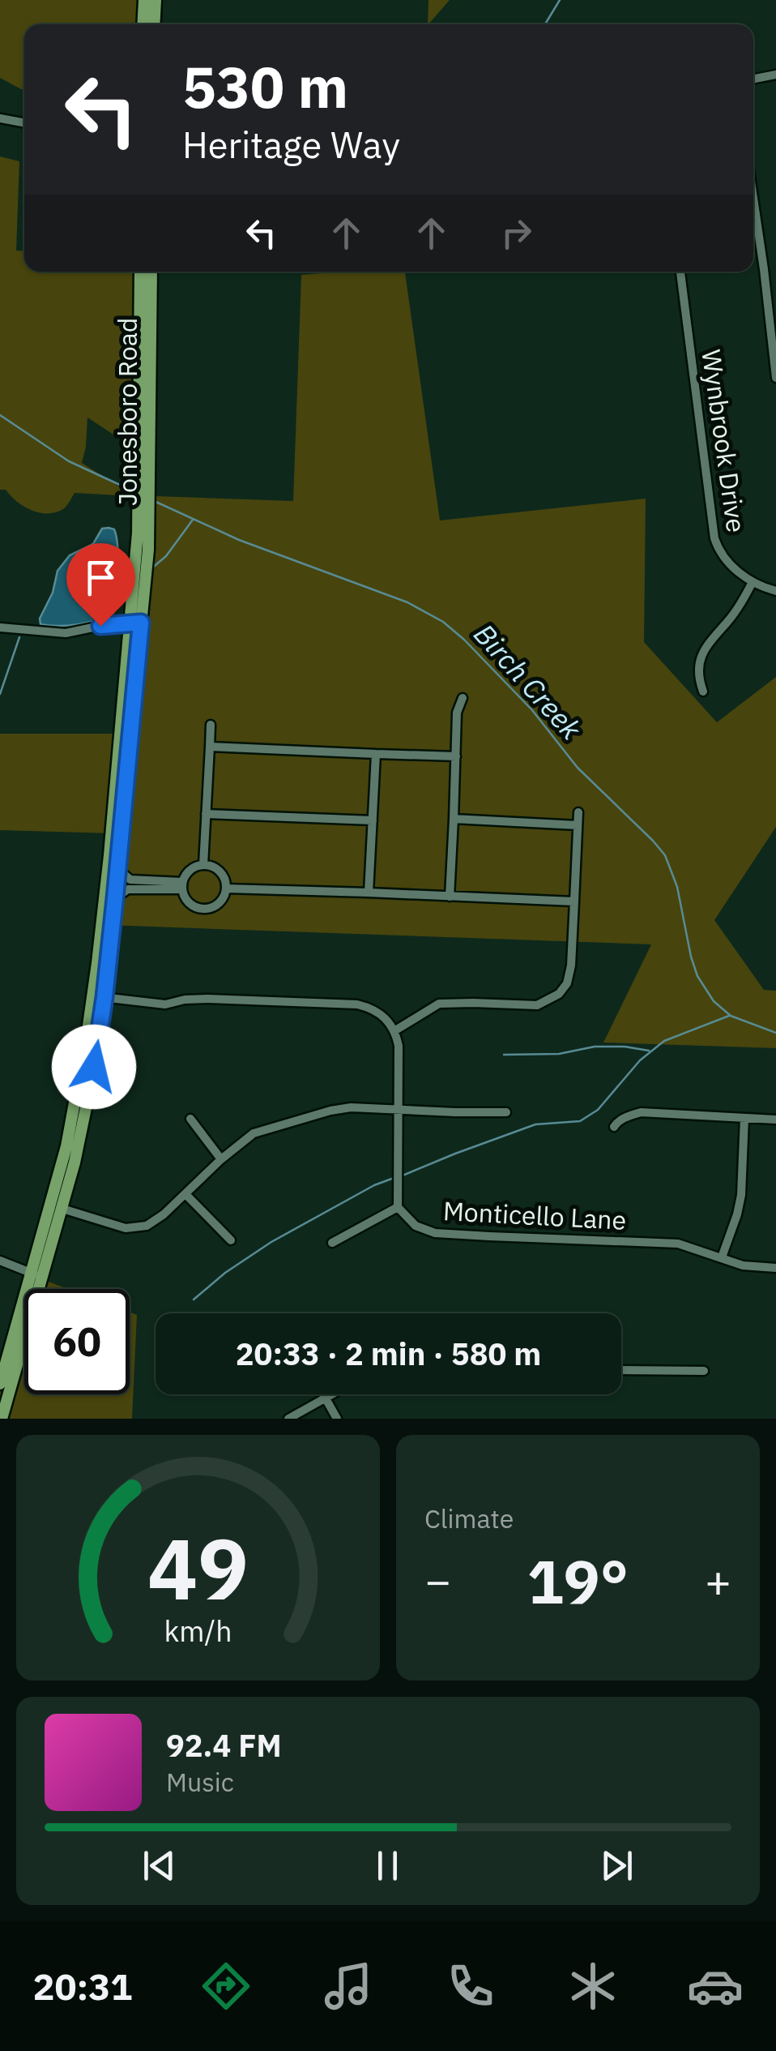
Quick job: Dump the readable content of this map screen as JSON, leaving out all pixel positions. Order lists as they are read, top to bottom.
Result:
{
  "streets": {
    "main road": ["Jonesboro Road"],
    "street": ["Wynbrook Drive", "Monticello Lane"]
  },
  "water": ["Birch Creek"],
  "page": {
    "turn": ["530 m", "Heritage Way"],
    "limit": "60",
    "trip": "20:33 · 2 min · 580 m",
    "tile": "Climate",
    "heat": ["−", "19°", "+"],
    "song": ["92.4 FM", "Music"],
    "tabs": "20:31",
    "gauge": ["49", "km/h"]
  }
}
